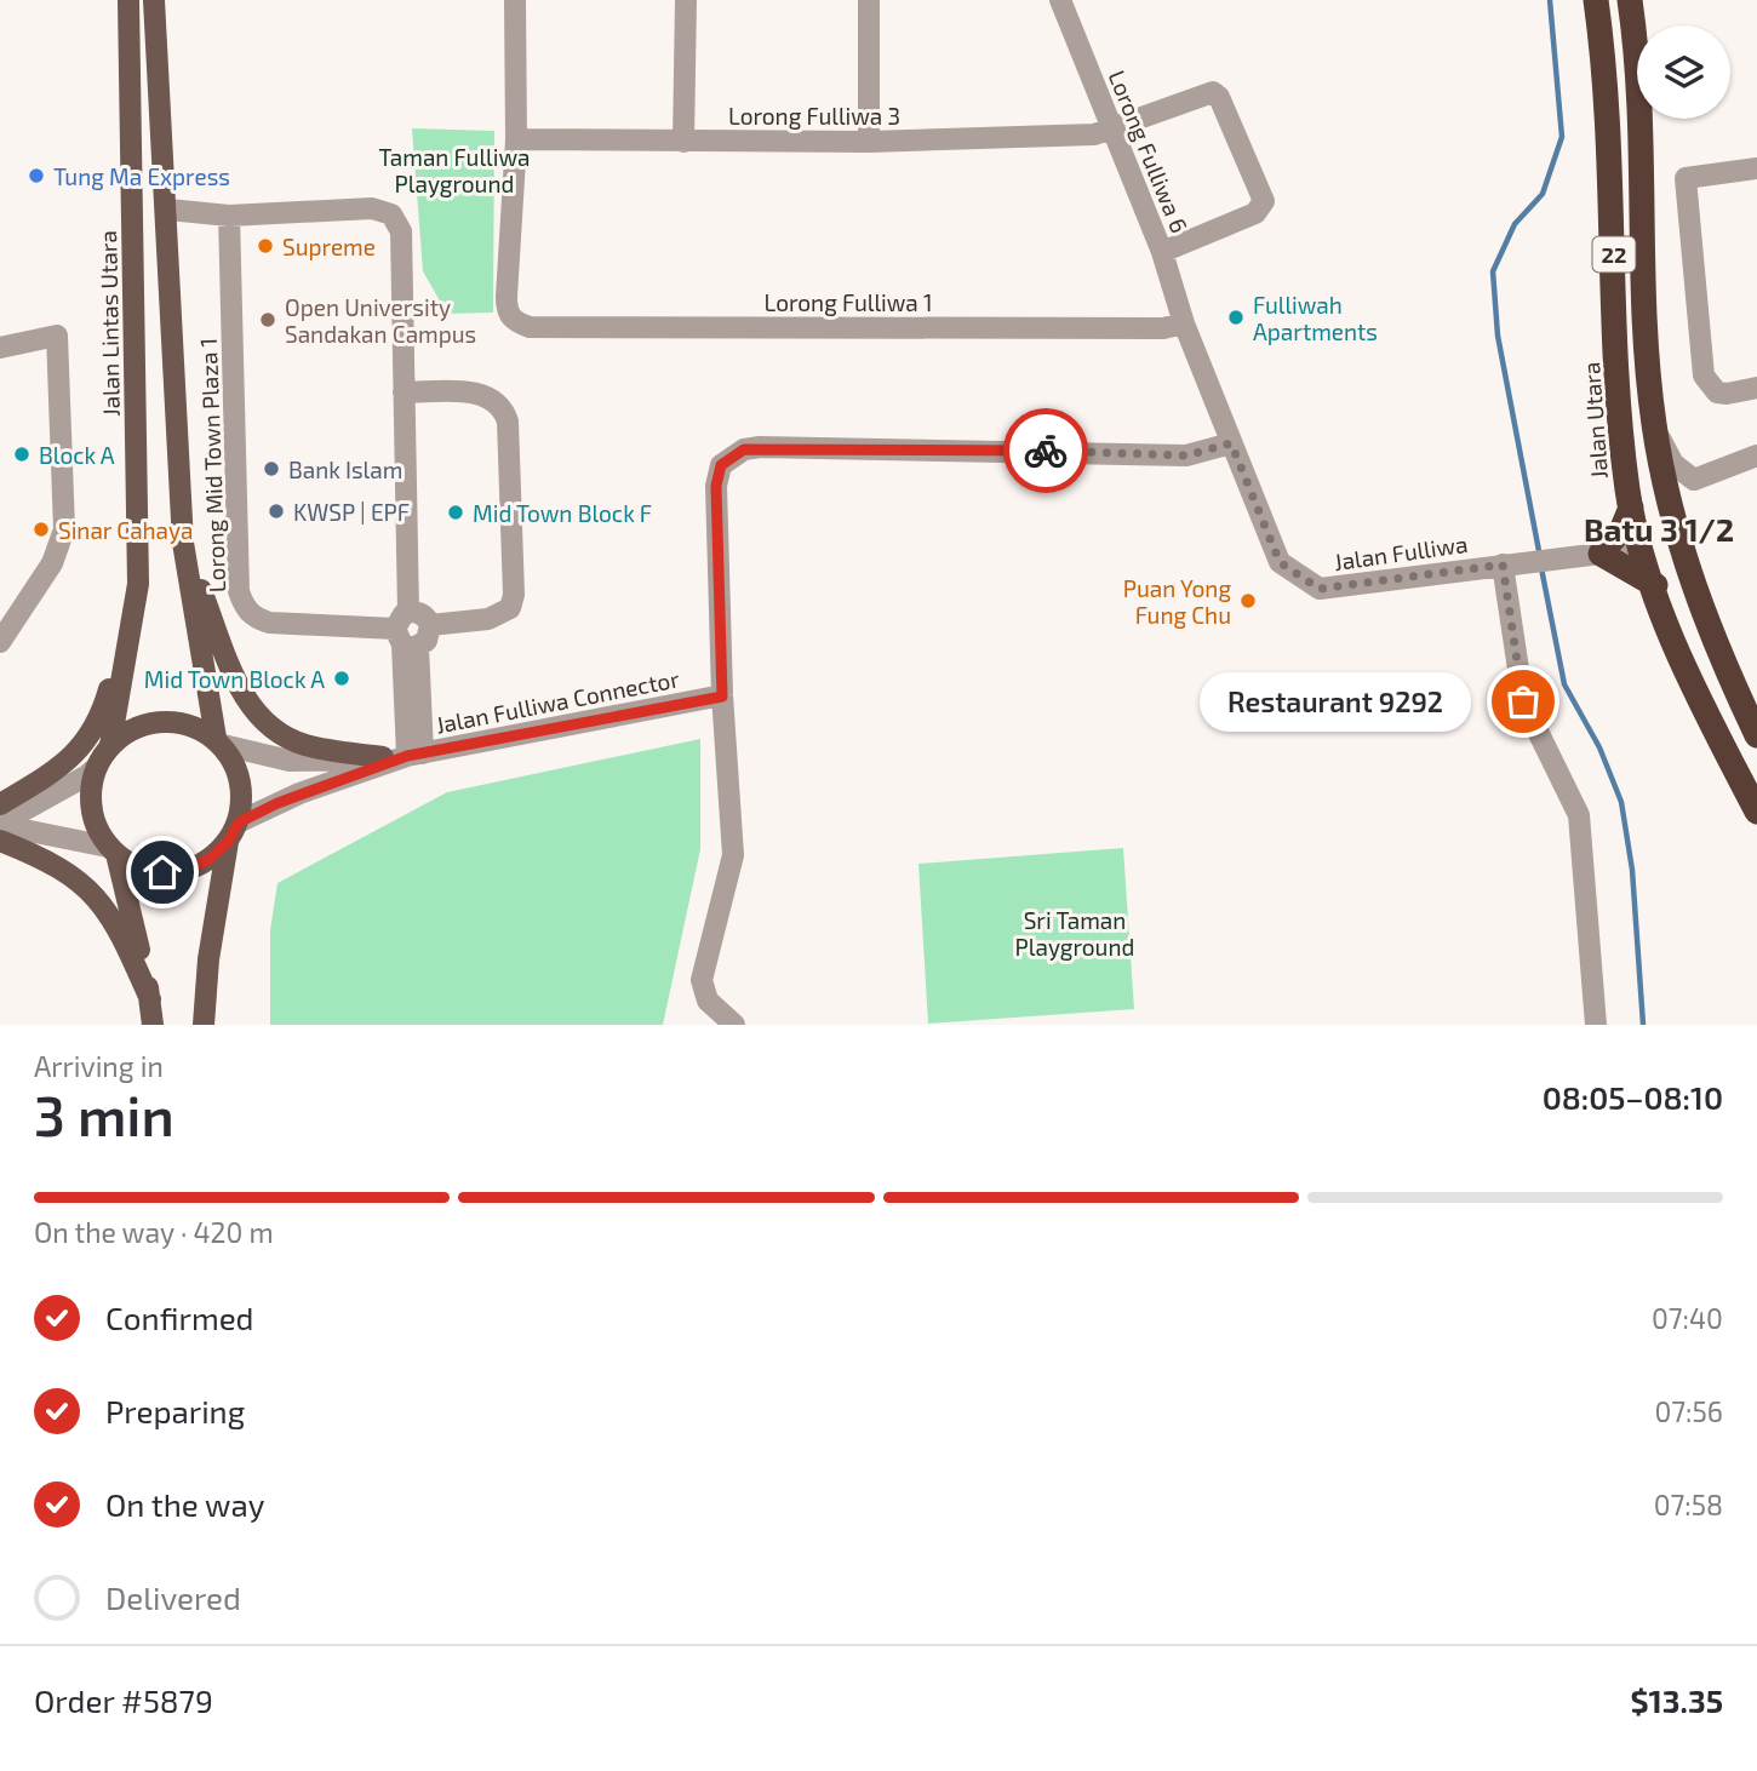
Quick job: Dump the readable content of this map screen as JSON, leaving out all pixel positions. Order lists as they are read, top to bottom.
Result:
{
  "streets": {
    "highway": ["22", "Jalan Utara"],
    "main road": ["Jalan Lintas Utara"],
    "street": [
      "Lorong Fulliwa 3",
      "Lorong Fulliwa 6",
      "Lorong Fulliwa 1",
      "Lorong Mid Town Plaza 1",
      "Jalan Fulliwa",
      "Jalan Fulliwa Connector"
    ]
  },
  "crossings": [
    ["Lorong Fulliwa 3", "Lorong Fulliwa 6"],
    ["Lorong Fulliwa 3", "Lorong Fulliwa 1"],
    ["Lorong Fulliwa 6", "Lorong Fulliwa 1"],
    ["Lorong Fulliwa 6", "Jalan Fulliwa"],
    ["Lorong Fulliwa 1", "Jalan Fulliwa"],
    ["Jalan Lintas Utara", "Jalan Fulliwa Connector"],
    ["Jalan Utara", "Jalan Fulliwa"]
  ],
  "districts": ["Batu 3 1/2"],
  "parks": ["Taman Fulliwa Playground", "Sri Taman Playground"],
  "places": [
    "Tung Ma Express",
    "Supreme",
    "Fulliwah Apartments",
    "Open University Sandakan Campus",
    "Block A",
    "Bank Islam",
    "KWSP | EPF",
    "Mid Town Block F",
    "Sinar Cahaya",
    "Puan Yong Fung Chu",
    "Mid Town Block A",
    "Restaurant 9292"
  ],
  "page": {
    "bubble": "Restaurant 9292",
    "heading": ["3 min", "Arriving in", "08:05–08:10"],
    "panel": ["Order #5879", "$13.35"],
    "bar": "On the way · 420 m",
    "list": [
      ["Confirmed", "07:40"],
      ["Preparing", "07:56"],
      ["On the way", "07:58"],
      "Delivered"
    ]
  }
}
